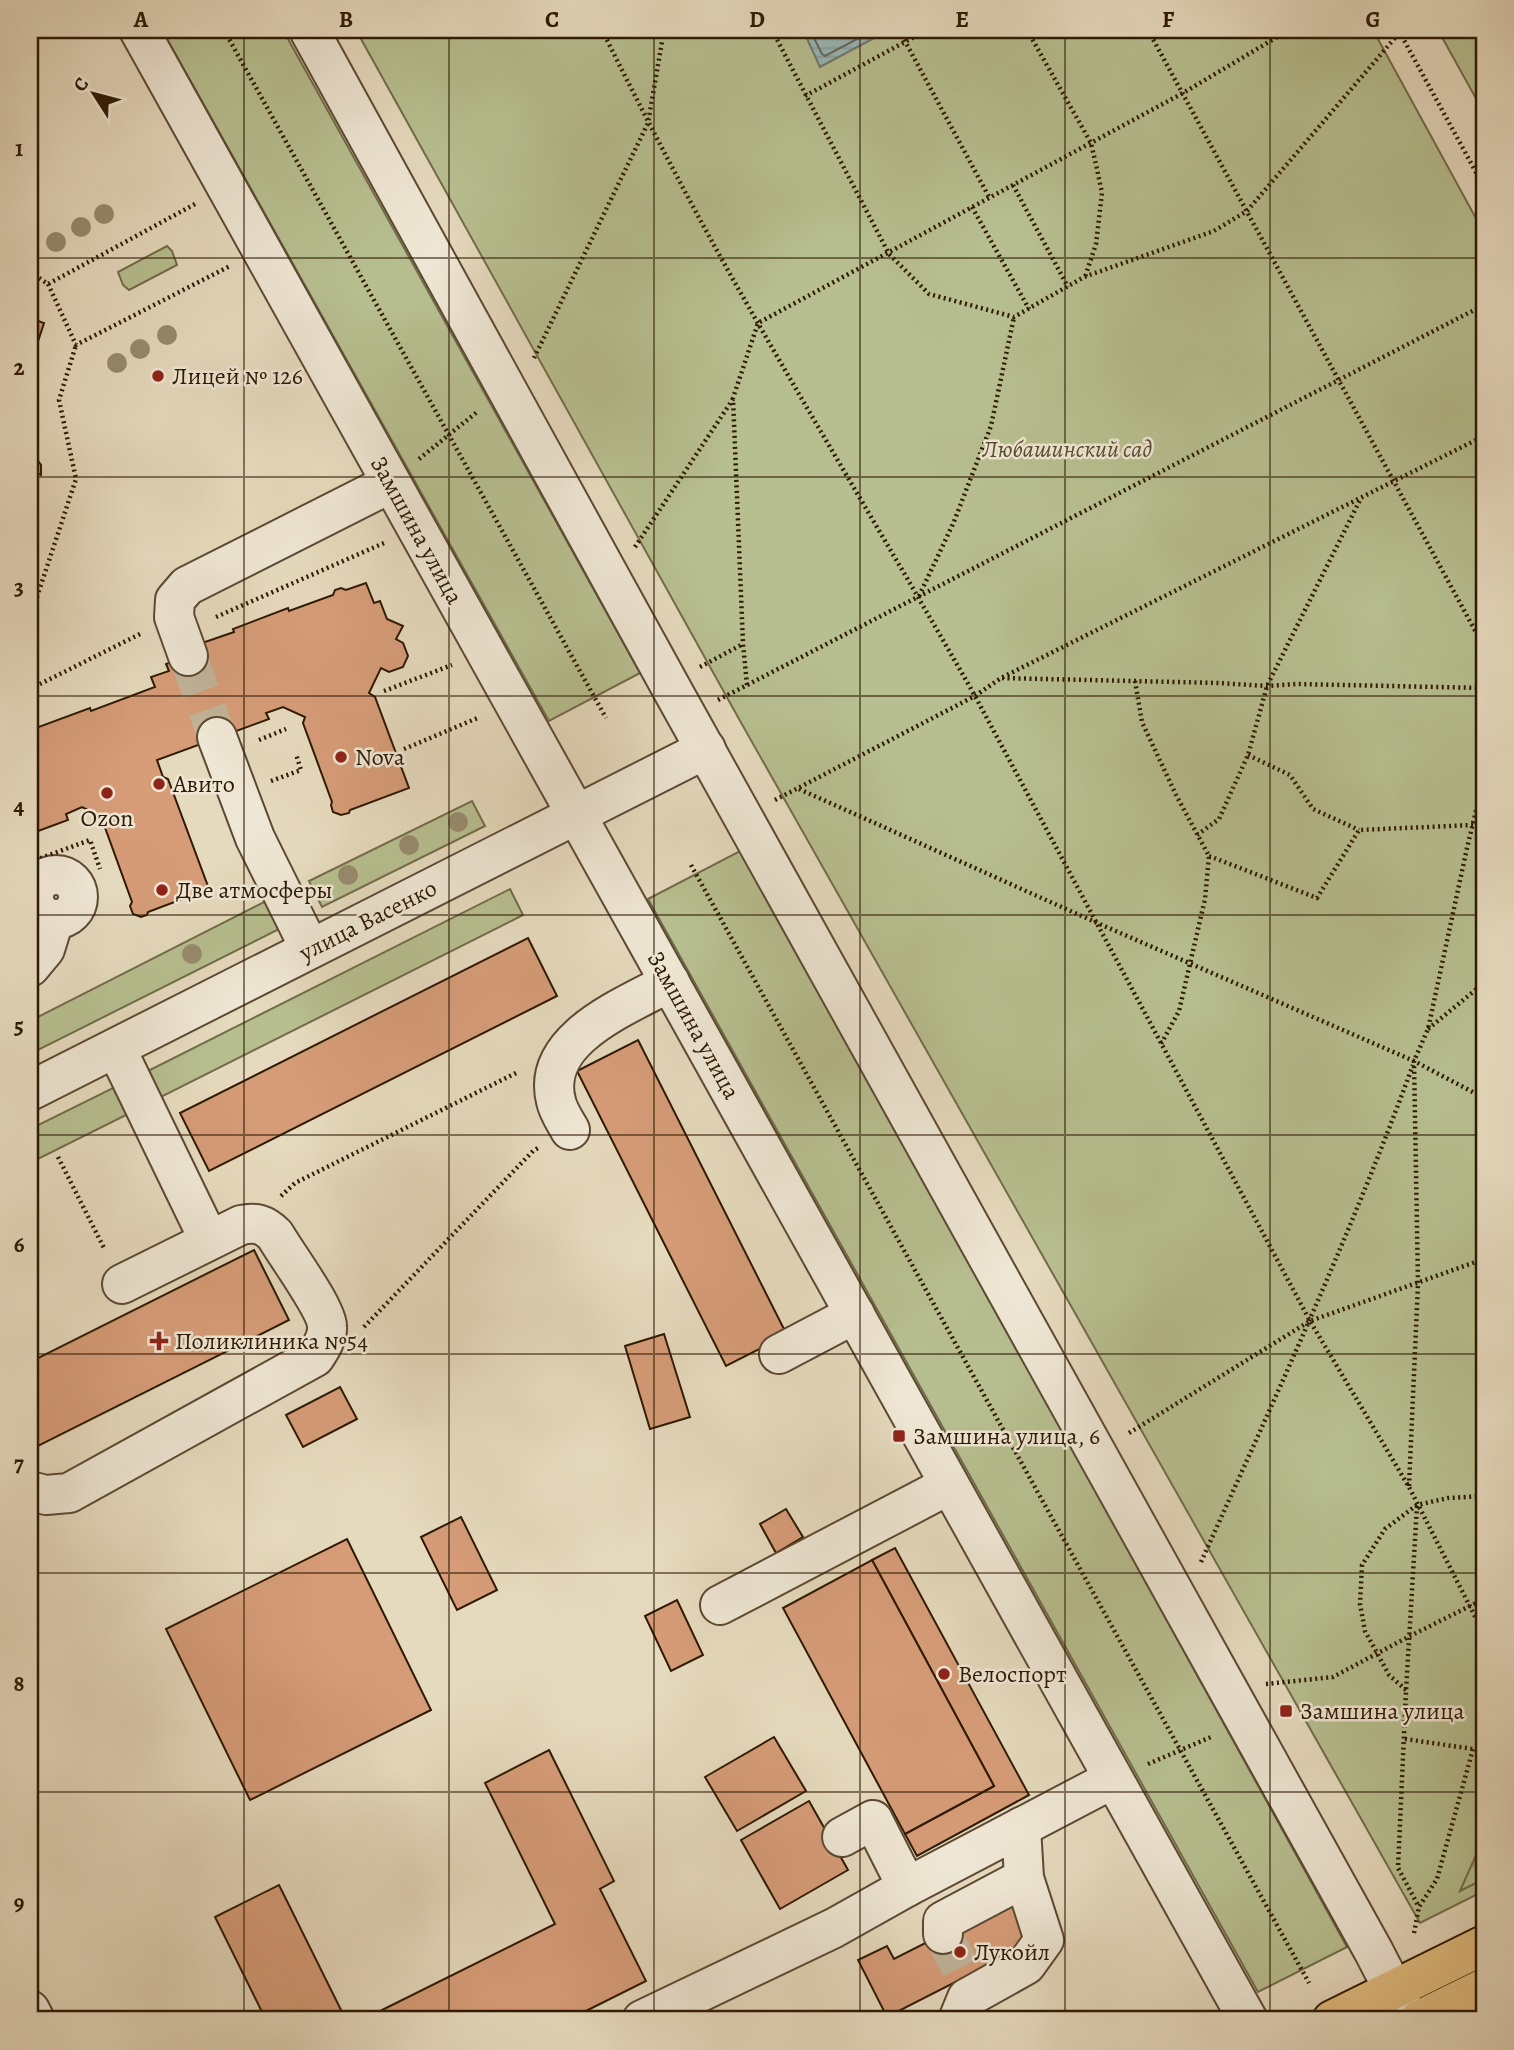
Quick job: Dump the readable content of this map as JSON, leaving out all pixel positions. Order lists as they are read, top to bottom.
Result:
{
  "streets": {
    "street": ["Замшина улица", "улица Васенко"]
  },
  "crossings": [
    ["Замшина улица", "улица Васенко"]
  ],
  "parks": ["Любашинский сад"],
  "places": {
    "other": [
      "Лицей № 126",
      "Nova",
      "Авито",
      "Ozon",
      "Две атмосферы",
      "Велоспорт",
      "Лукойл"
    ],
    "health": ["Поликлиника №54"],
    "transit": ["Замшина улица, 6", "Замшина улица"]
  },
  "north": "top left",
  "grid": {
    "columns": [
      "A",
      "B",
      "C",
      "D",
      "E",
      "F",
      "G"
    ],
    "rows": [
      "1",
      "2",
      "3",
      "4",
      "5",
      "6",
      "7",
      "8",
      "9"
    ]
  }
}
